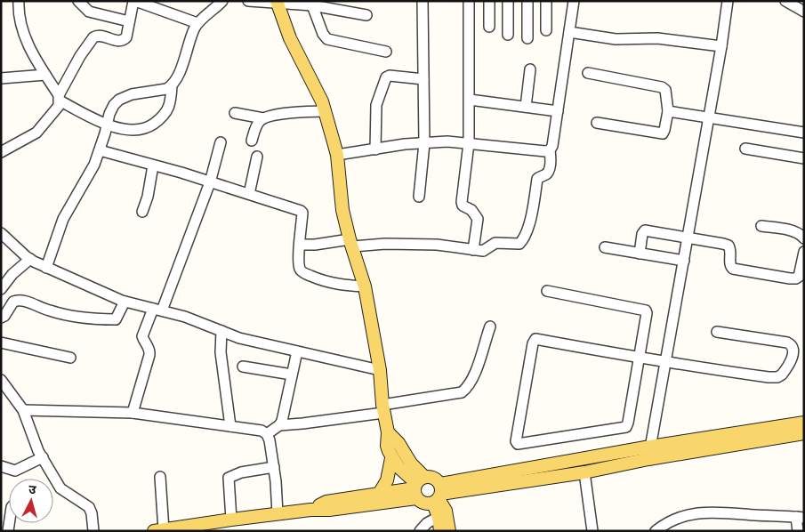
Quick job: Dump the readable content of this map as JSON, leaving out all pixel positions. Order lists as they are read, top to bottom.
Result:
{
  "north": "top"
}
